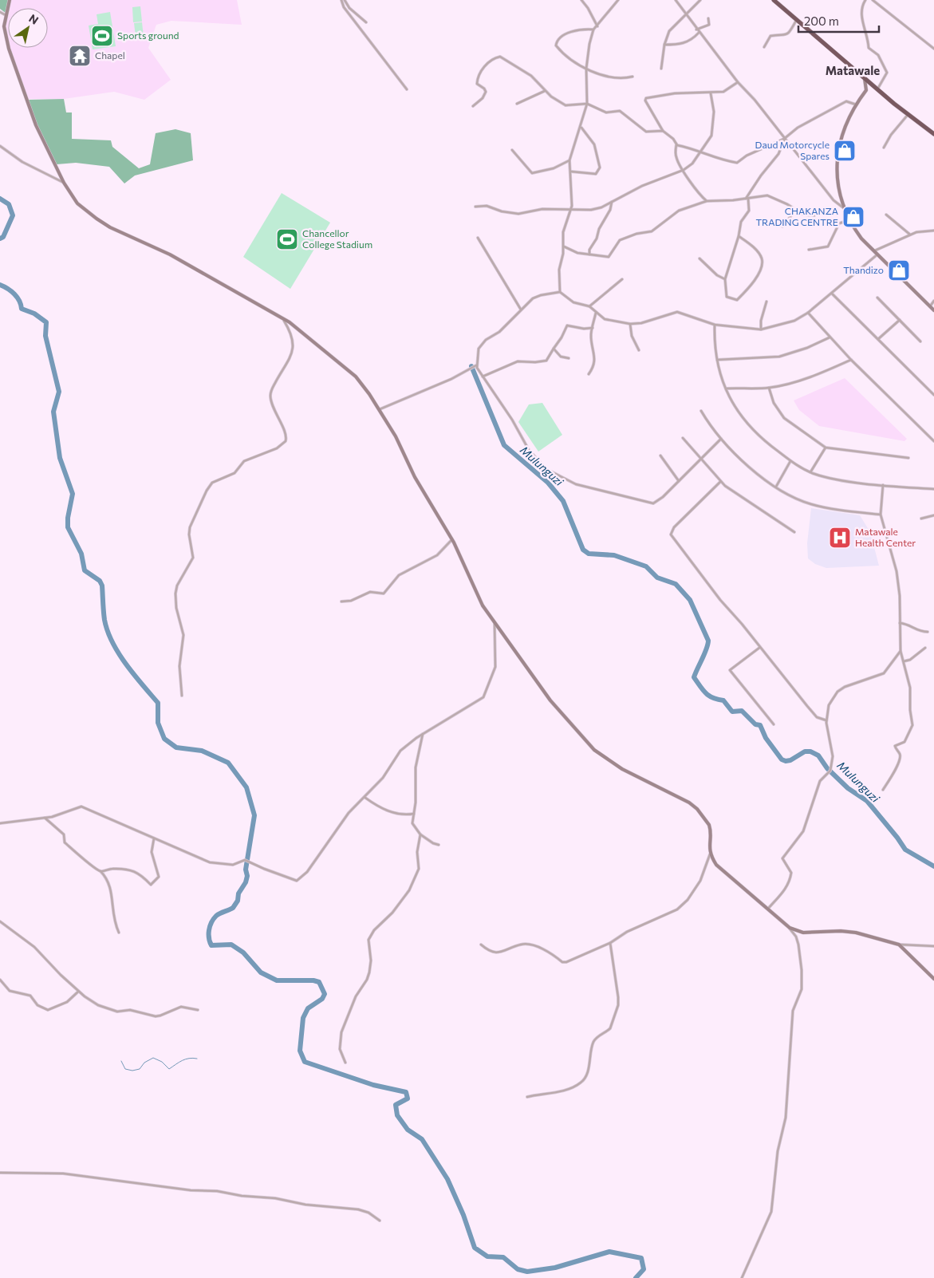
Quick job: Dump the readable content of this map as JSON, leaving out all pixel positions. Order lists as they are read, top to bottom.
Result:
{
  "districts": ["Matawale"],
  "water": ["Mulunguzi"],
  "places": {
    "sports": ["Sports ground", "Chancellor College Stadium"],
    "temple": ["Chapel"],
    "shop": ["Daud Motorcycle Spares", "CHAKANZA TRADING CENTRE", "Thandizo"],
    "hospital": ["Matawale Health Center"]
  },
  "scale_bar": "200 m",
  "north": "top right"
}
